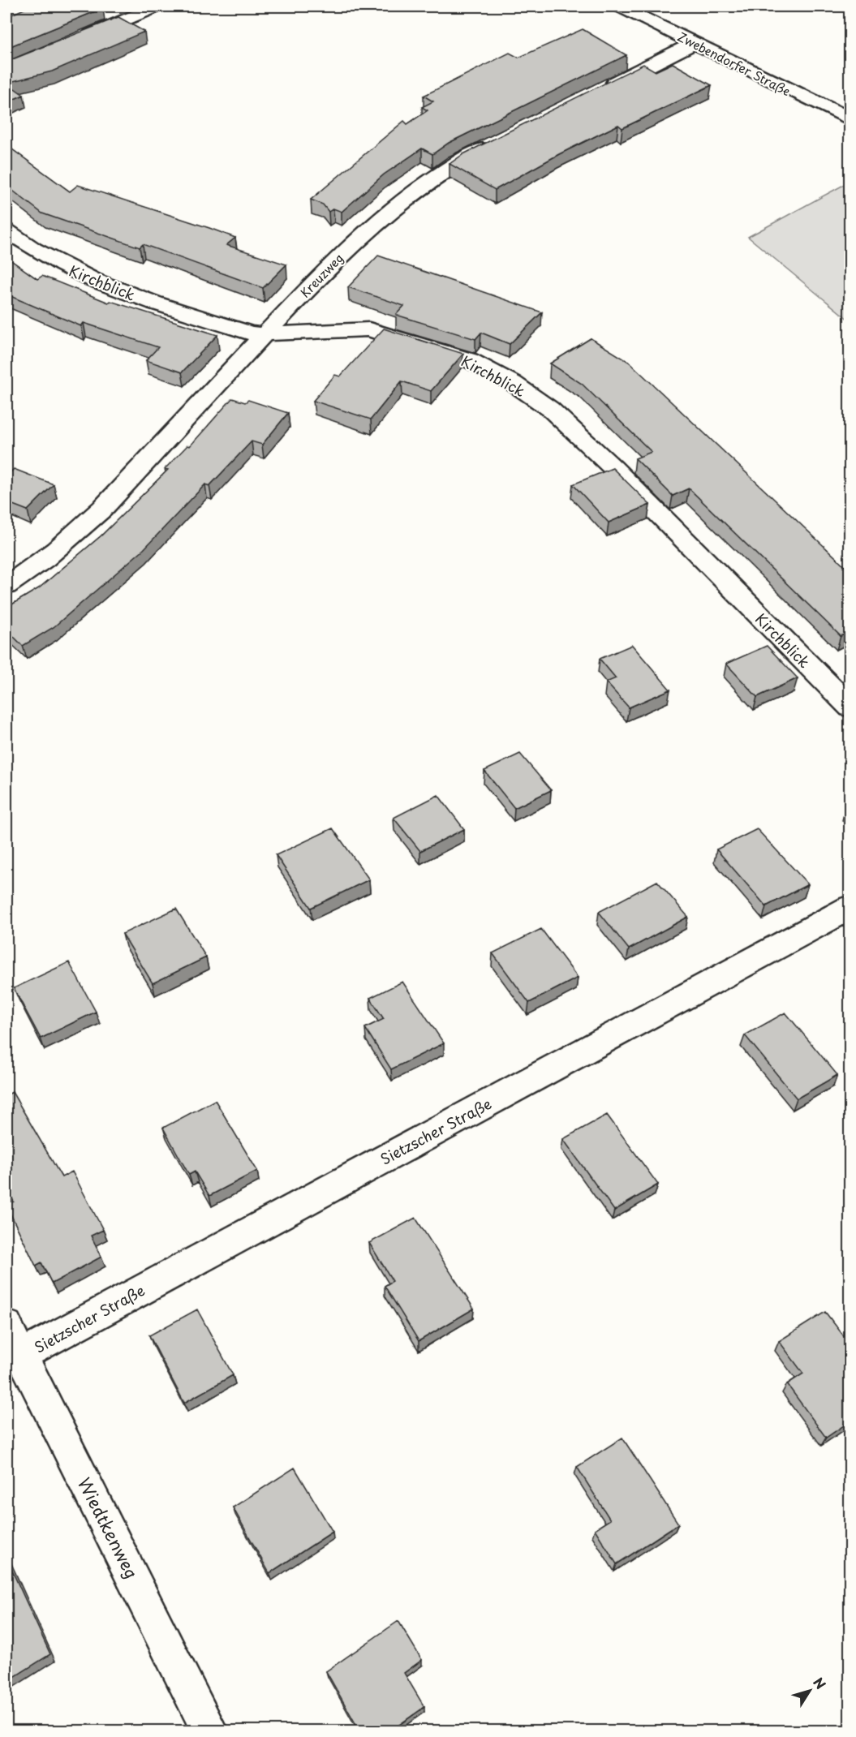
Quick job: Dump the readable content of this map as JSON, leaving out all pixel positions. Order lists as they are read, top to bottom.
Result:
{
  "streets": {
    "street": [
      "Zwebendorfer Straße",
      "Kreuzweg",
      "Kirchblick",
      "Sietzscher Straße",
      "Wiedtkenweg"
    ]
  },
  "crossings": [
    ["Kreuzweg", "Kirchblick"],
    ["Sietzscher Straße", "Wiedtkenweg"]
  ],
  "north": "top right"
}
